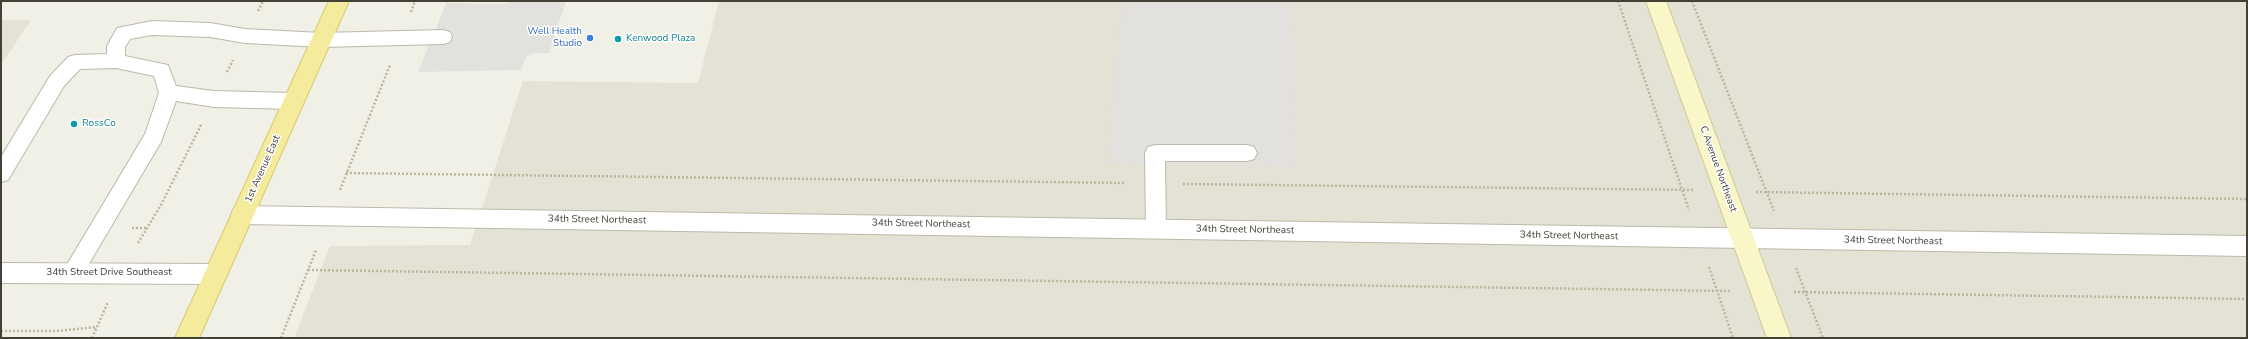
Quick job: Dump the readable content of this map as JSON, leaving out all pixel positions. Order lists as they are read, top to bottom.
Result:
{
  "streets": {
    "main road": ["1st Avenue East"],
    "street": ["C Avenue Northeast", "34th Street Northeast", "34th Street Drive Southeast"]
  },
  "crossings": [
    ["1st Avenue East", "34th Street Northeast"],
    ["1st Avenue East", "34th Street Drive Southeast"],
    ["C Avenue Northeast", "34th Street Northeast"]
  ],
  "places": ["Well Health Studio", "Kenwood Plaza", "RossCo"]
}
